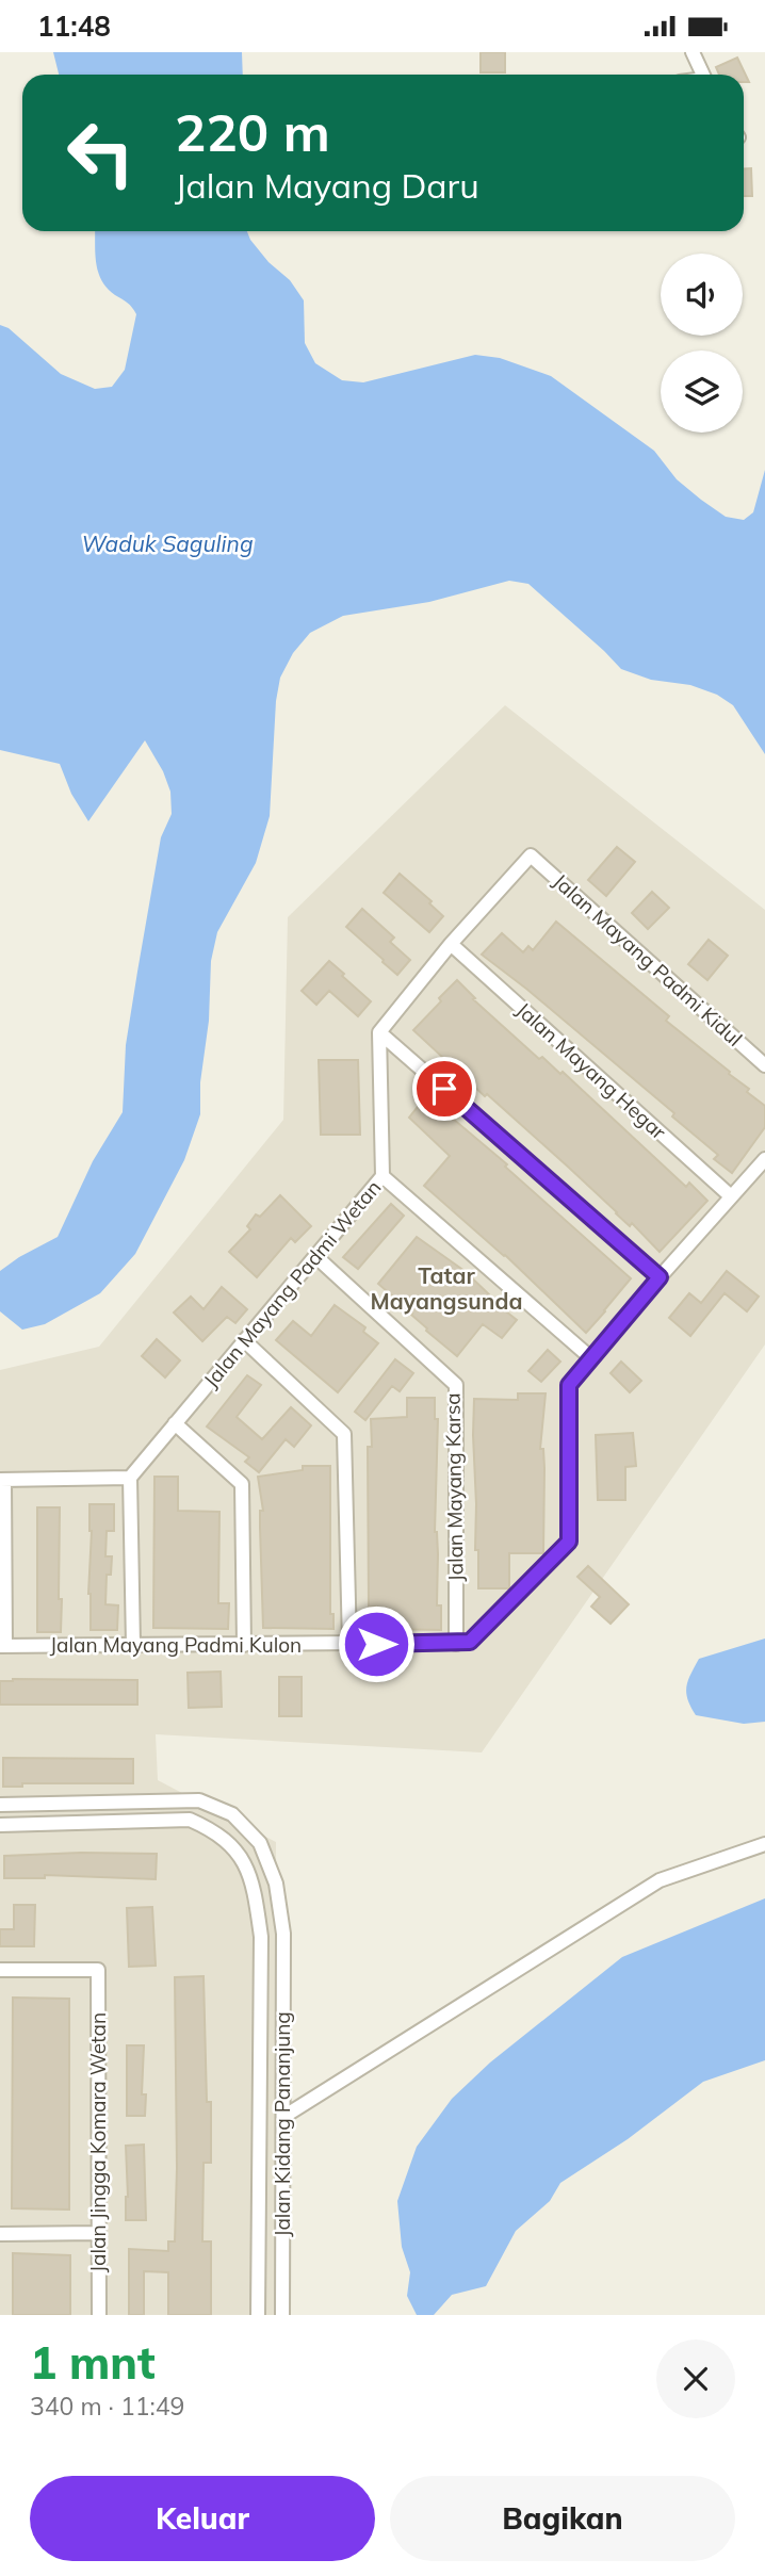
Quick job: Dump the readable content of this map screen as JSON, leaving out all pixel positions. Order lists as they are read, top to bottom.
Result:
{
  "streets": {
    "street": [
      "Jalan Mayang Padmi Kidul",
      "Jalan Mayang Hegar",
      "Jalan Mayang Padmi Wetan",
      "Jalan Mayang Karsa",
      "Jalan Mayang Padmi Kulon",
      "Jalan Kidang Pananjung",
      "Jalan Jingga Komara Wetan"
    ]
  },
  "crossings": [
    ["Jalan Mayang Padmi Kidul", "Jalan Mayang Hegar"],
    ["Jalan Mayang Padmi Wetan", "Jalan Mayang Karsa"],
    ["Jalan Mayang Karsa", "Jalan Mayang Padmi Kulon"]
  ],
  "districts": ["Tatar Mayangsunda"],
  "water": ["Waduk Saguling"],
  "page": {
    "status": "11:48",
    "turn": ["220 m", "Jalan Mayang Daru"],
    "heading": ["1 mnt", "340 m · 11:49"],
    "buttons": ["Keluar", "Bagikan"]
  }
}
